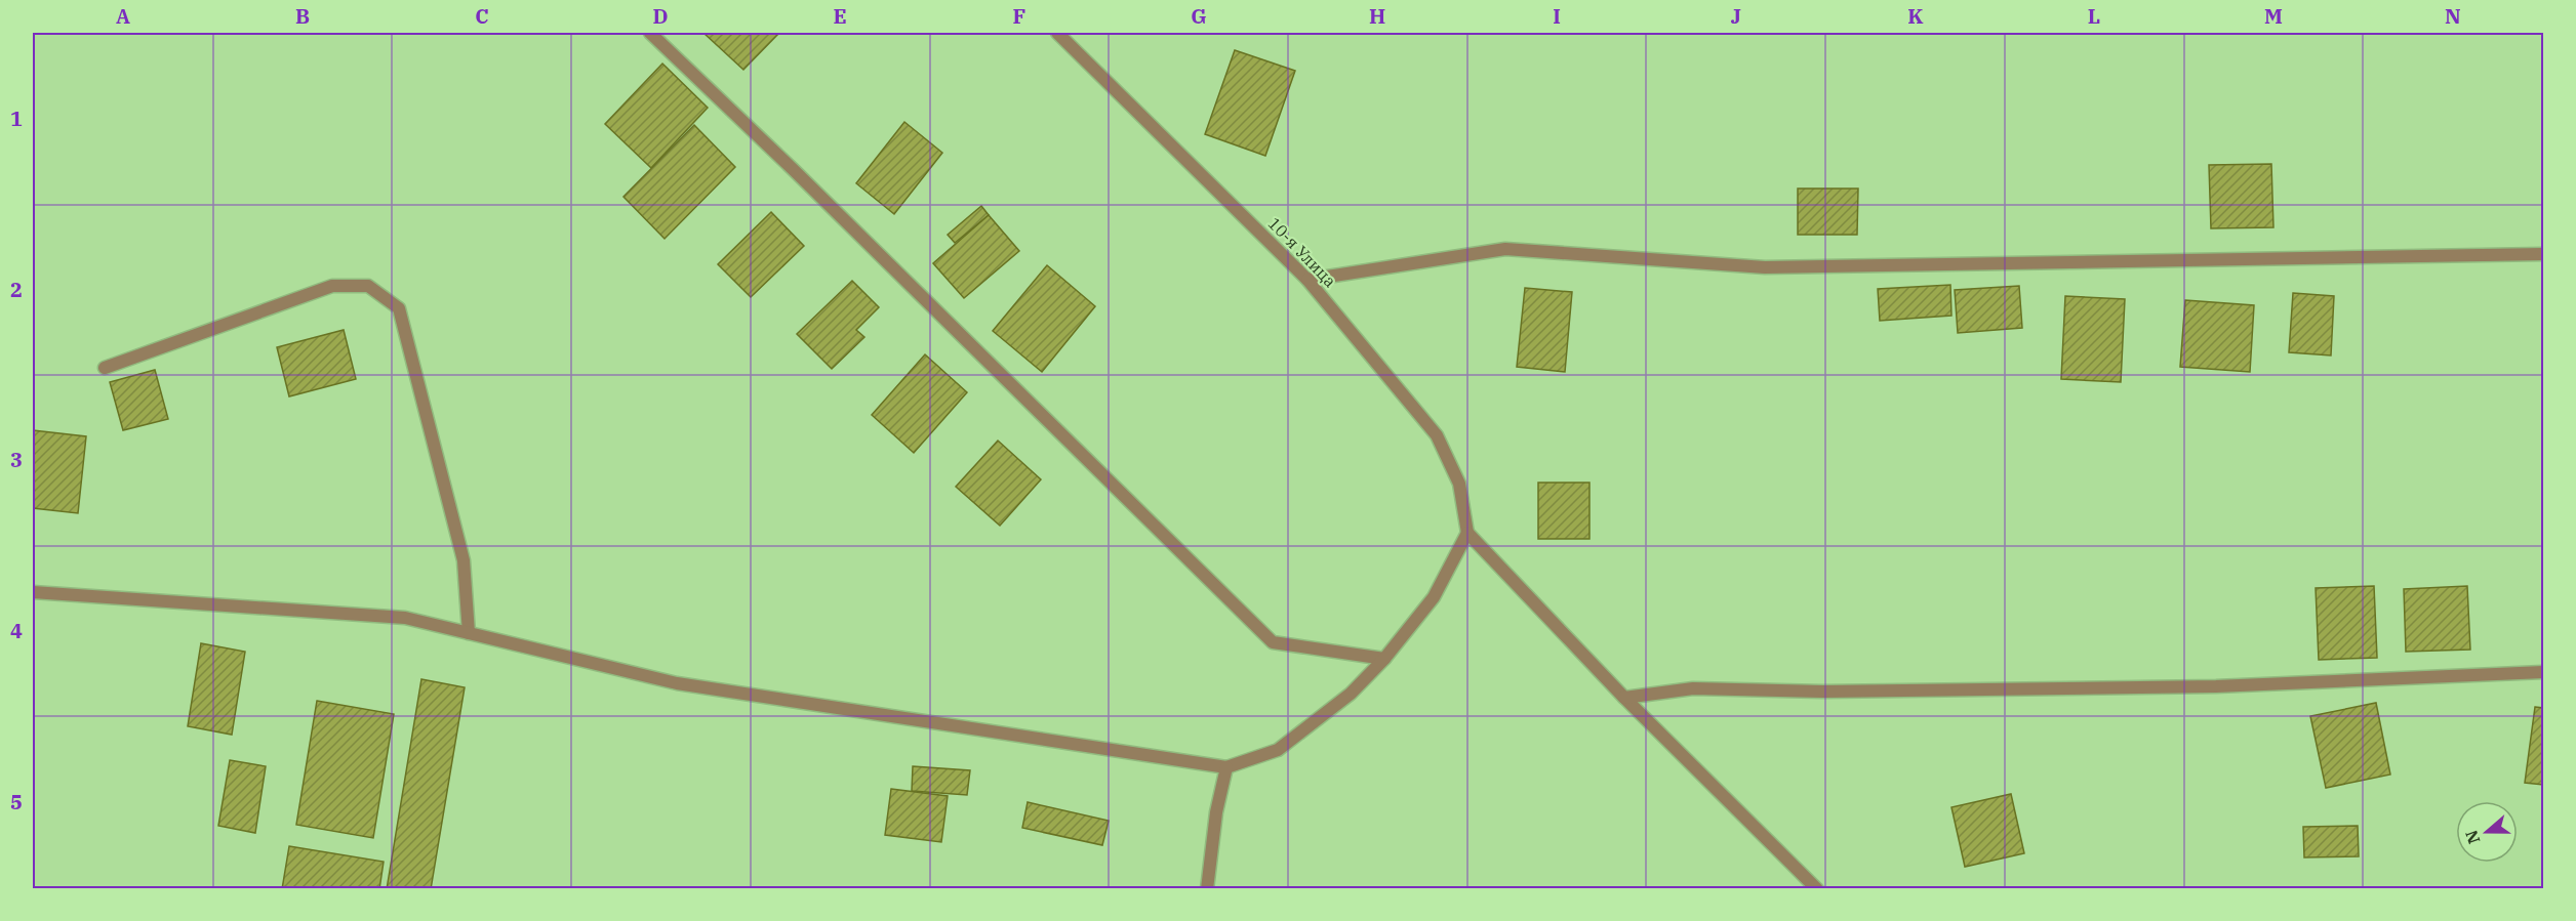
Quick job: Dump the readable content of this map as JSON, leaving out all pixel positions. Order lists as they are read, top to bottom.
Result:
{
  "streets": {
    "street": ["10-я Улица"]
  },
  "north": "left",
  "grid": {
    "columns": [
      "A",
      "B",
      "C",
      "D",
      "E",
      "F",
      "G",
      "H",
      "I",
      "J",
      "K",
      "L",
      "M",
      "N"
    ],
    "rows": [
      "1",
      "2",
      "3",
      "4",
      "5"
    ]
  }
}
